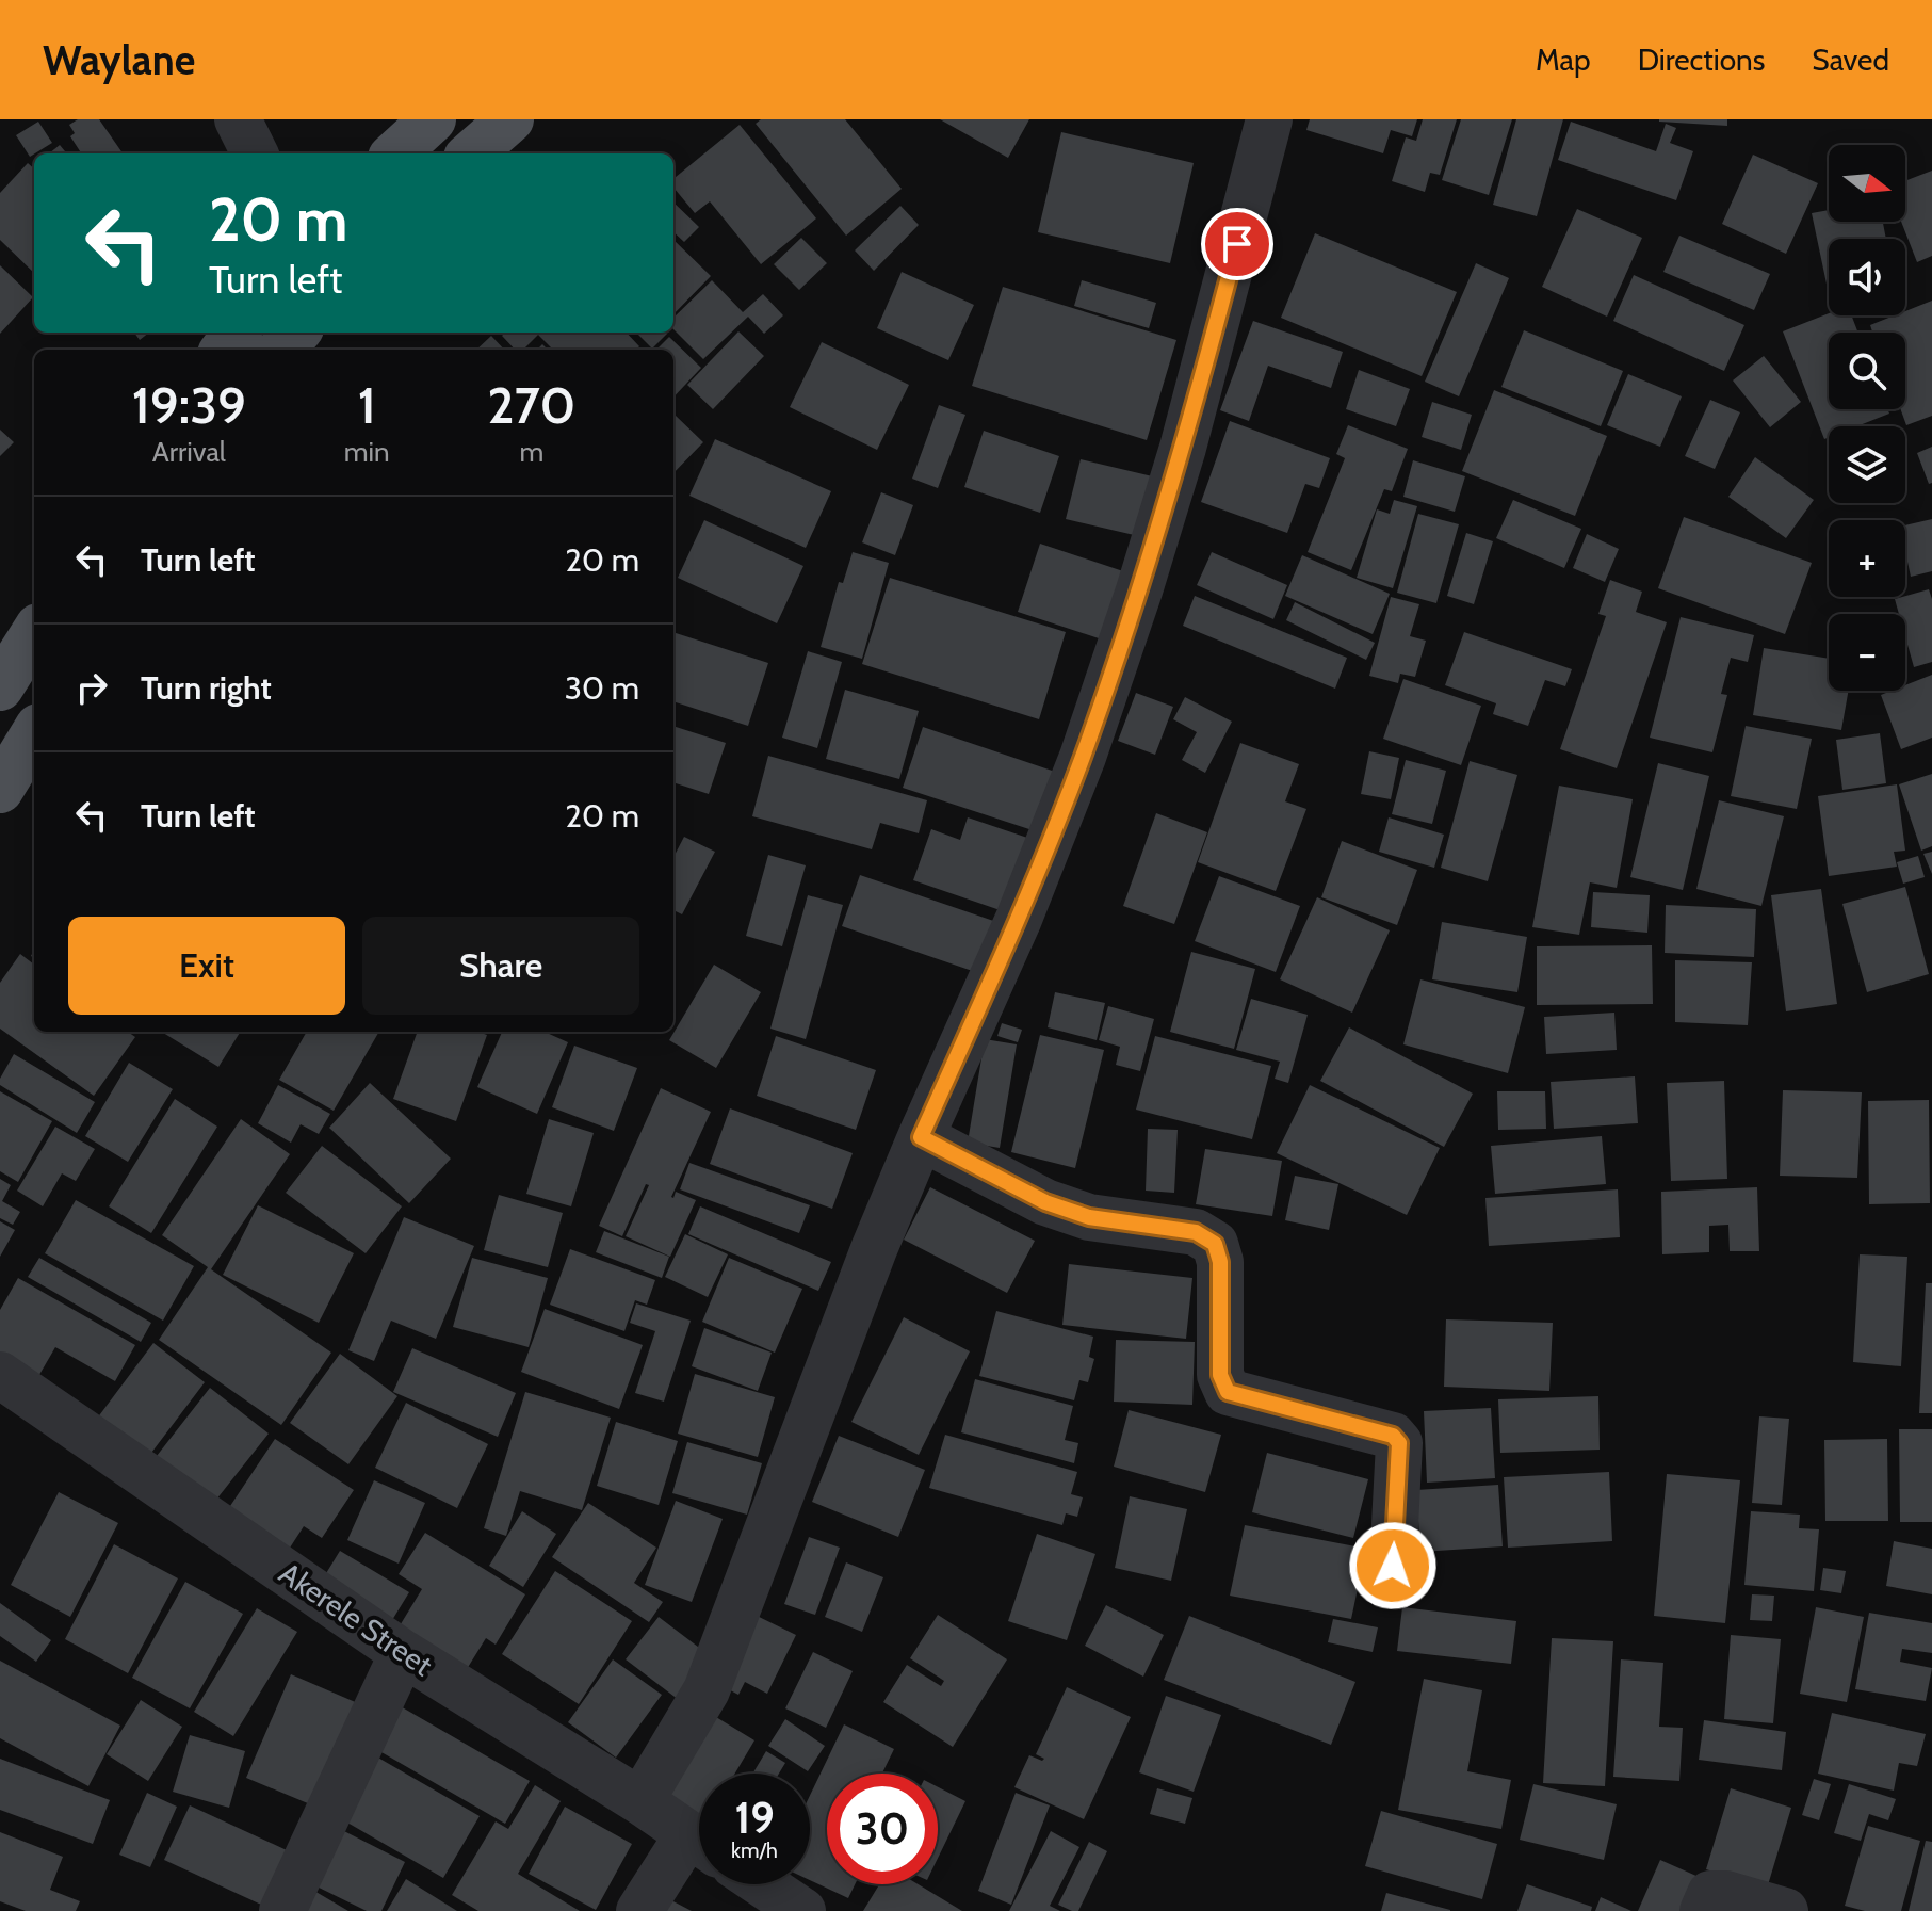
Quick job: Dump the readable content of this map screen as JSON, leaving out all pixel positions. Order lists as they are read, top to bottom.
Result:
{
  "streets": {
    "street": ["Akerele Street"]
  },
  "north": "right",
  "page": {
    "header": "Waylane",
    "nav": ["Map", "Directions", "Saved"],
    "map_buttons": ["+", "−"],
    "turn": ["20 m", "Turn left"],
    "eta": [
      "19:39",
      "Arrival",
      "1",
      "min",
      "270",
      "m"
    ],
    "list": [
      {
        "name": "Turn left",
        "value": "20 m"
      },
      {
        "name": "Turn right",
        "value": "30 m"
      },
      {
        "name": "Turn left",
        "value": "20 m"
      }
    ],
    "buttons": ["Exit", "Share"],
    "speed": "19 km/h",
    "limit": "30"
  }
}
